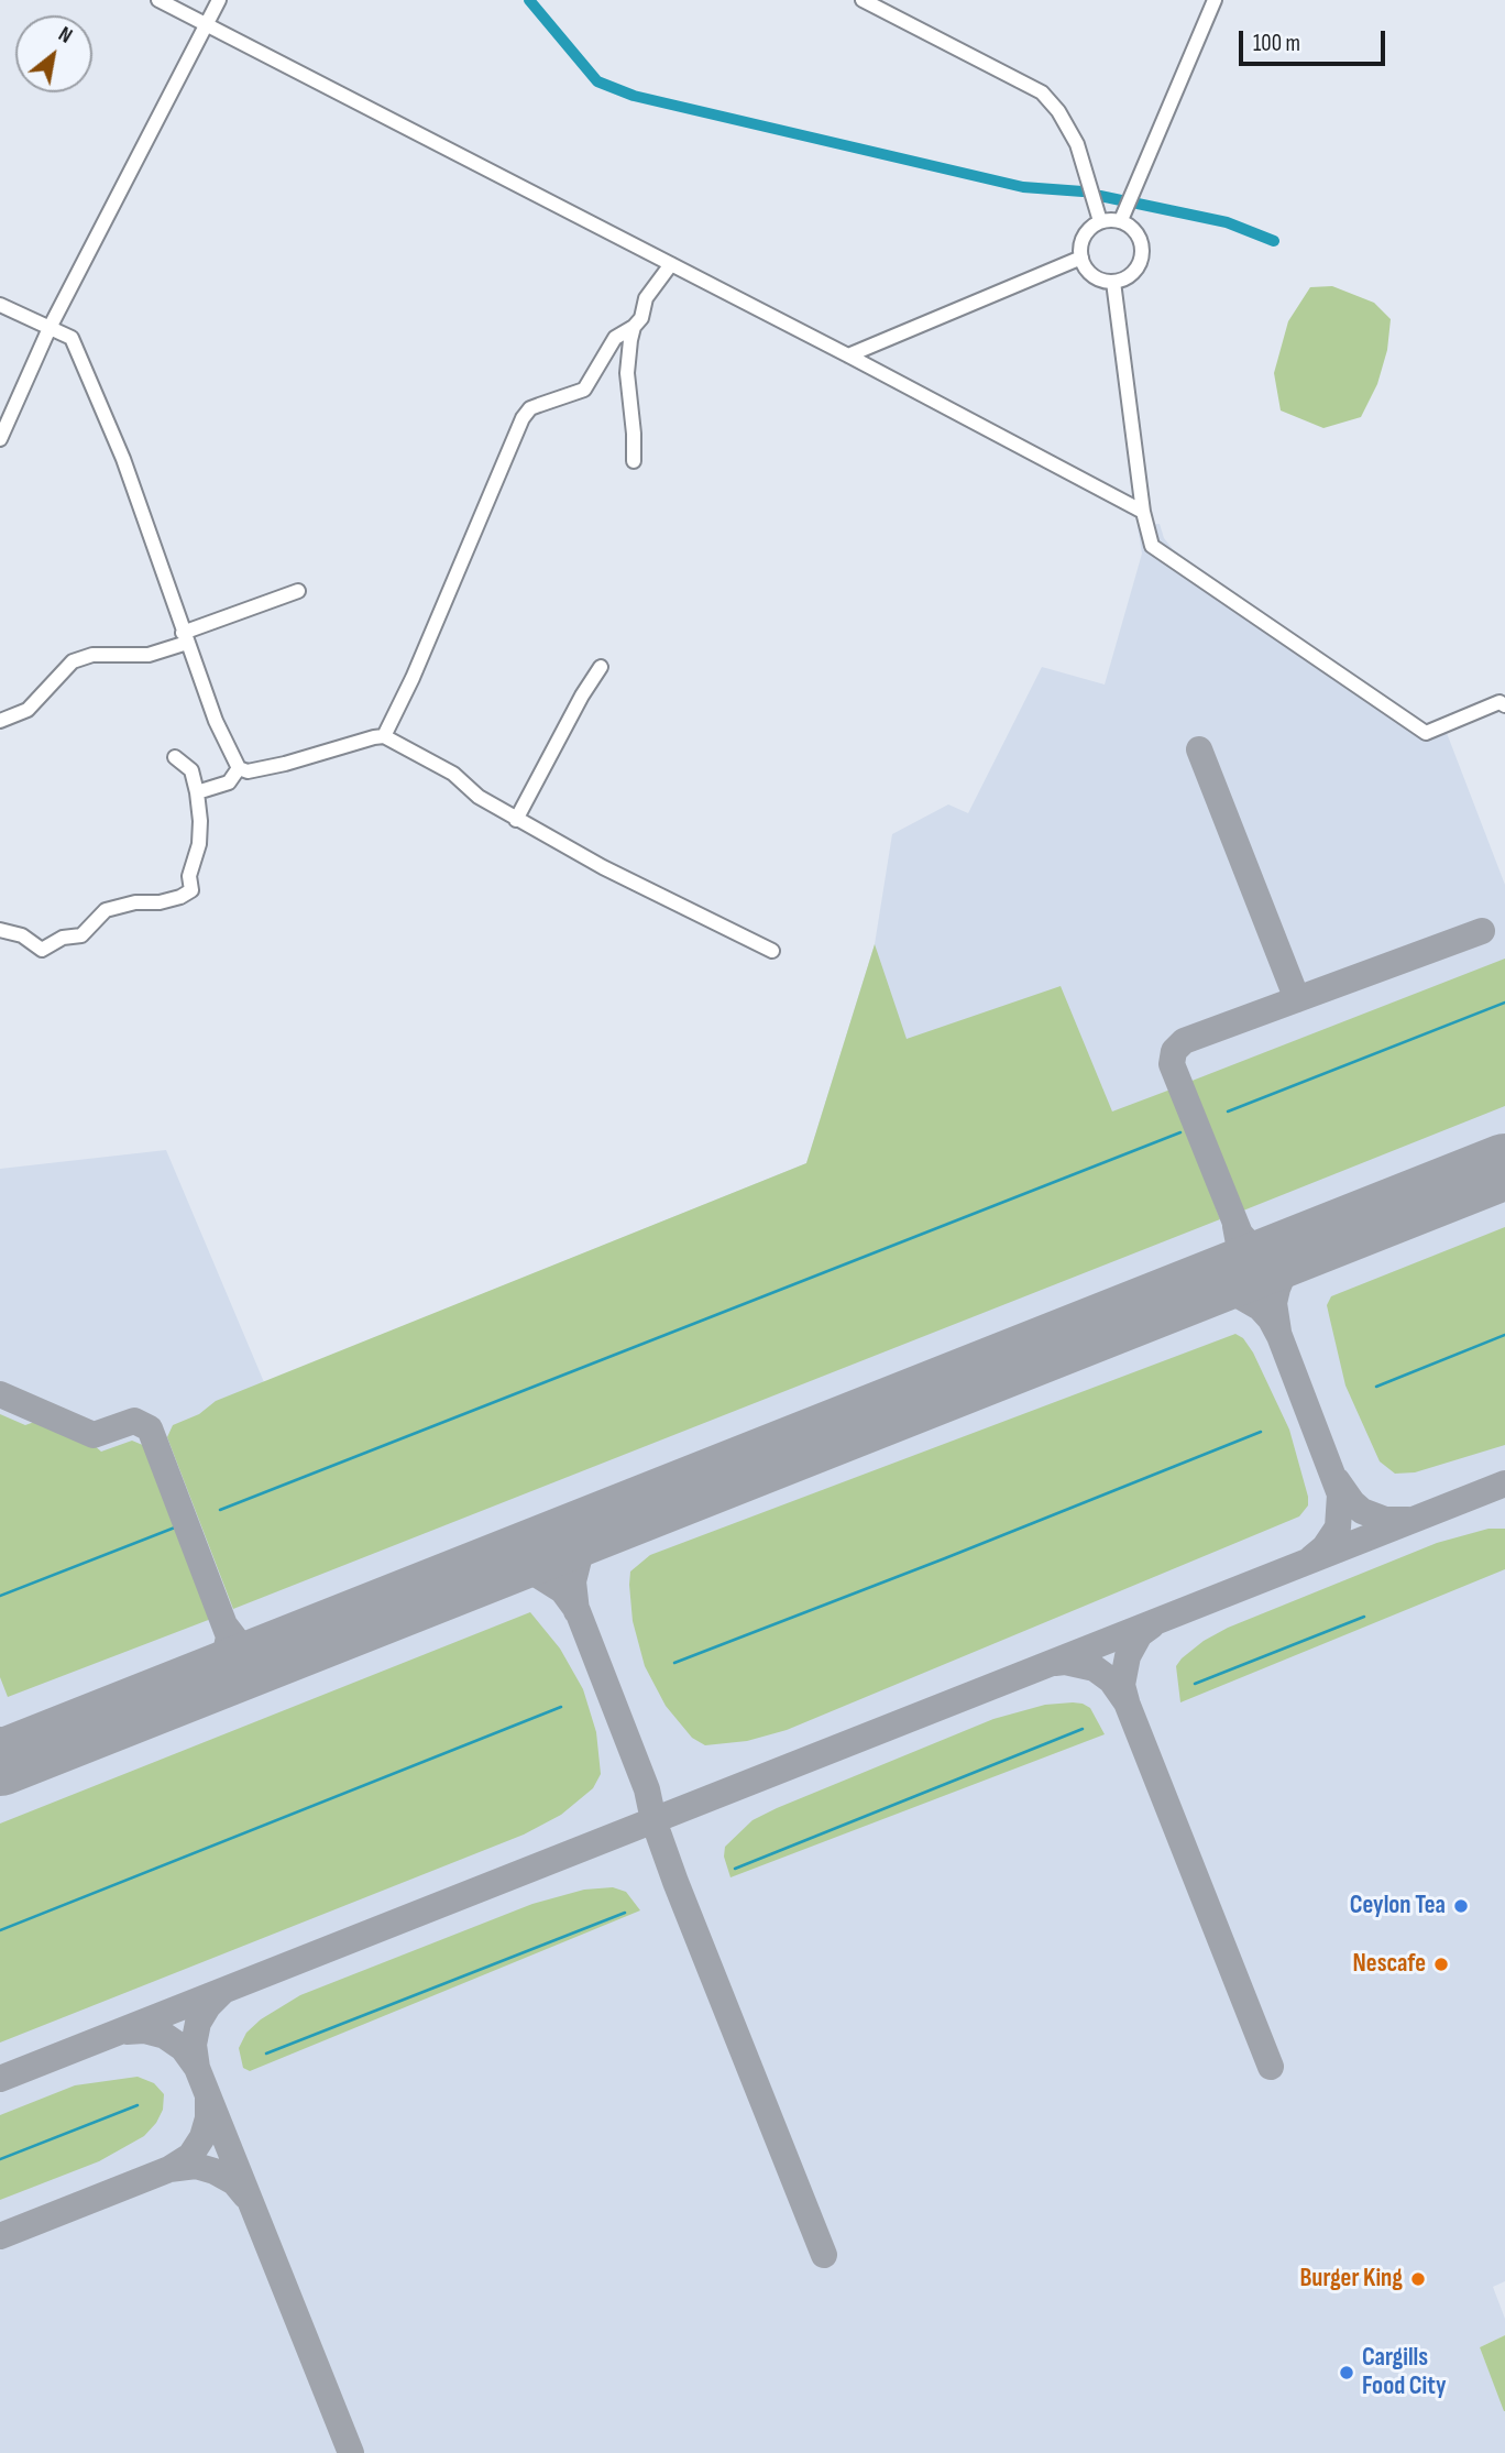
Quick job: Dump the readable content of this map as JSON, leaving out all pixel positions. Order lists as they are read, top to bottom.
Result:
{
  "places": [
    "Ceylon Tea",
    "Nescafe",
    "Burger King",
    "Cargills Food City"
  ],
  "scale_bar": "100 m",
  "north": "top right"
}
